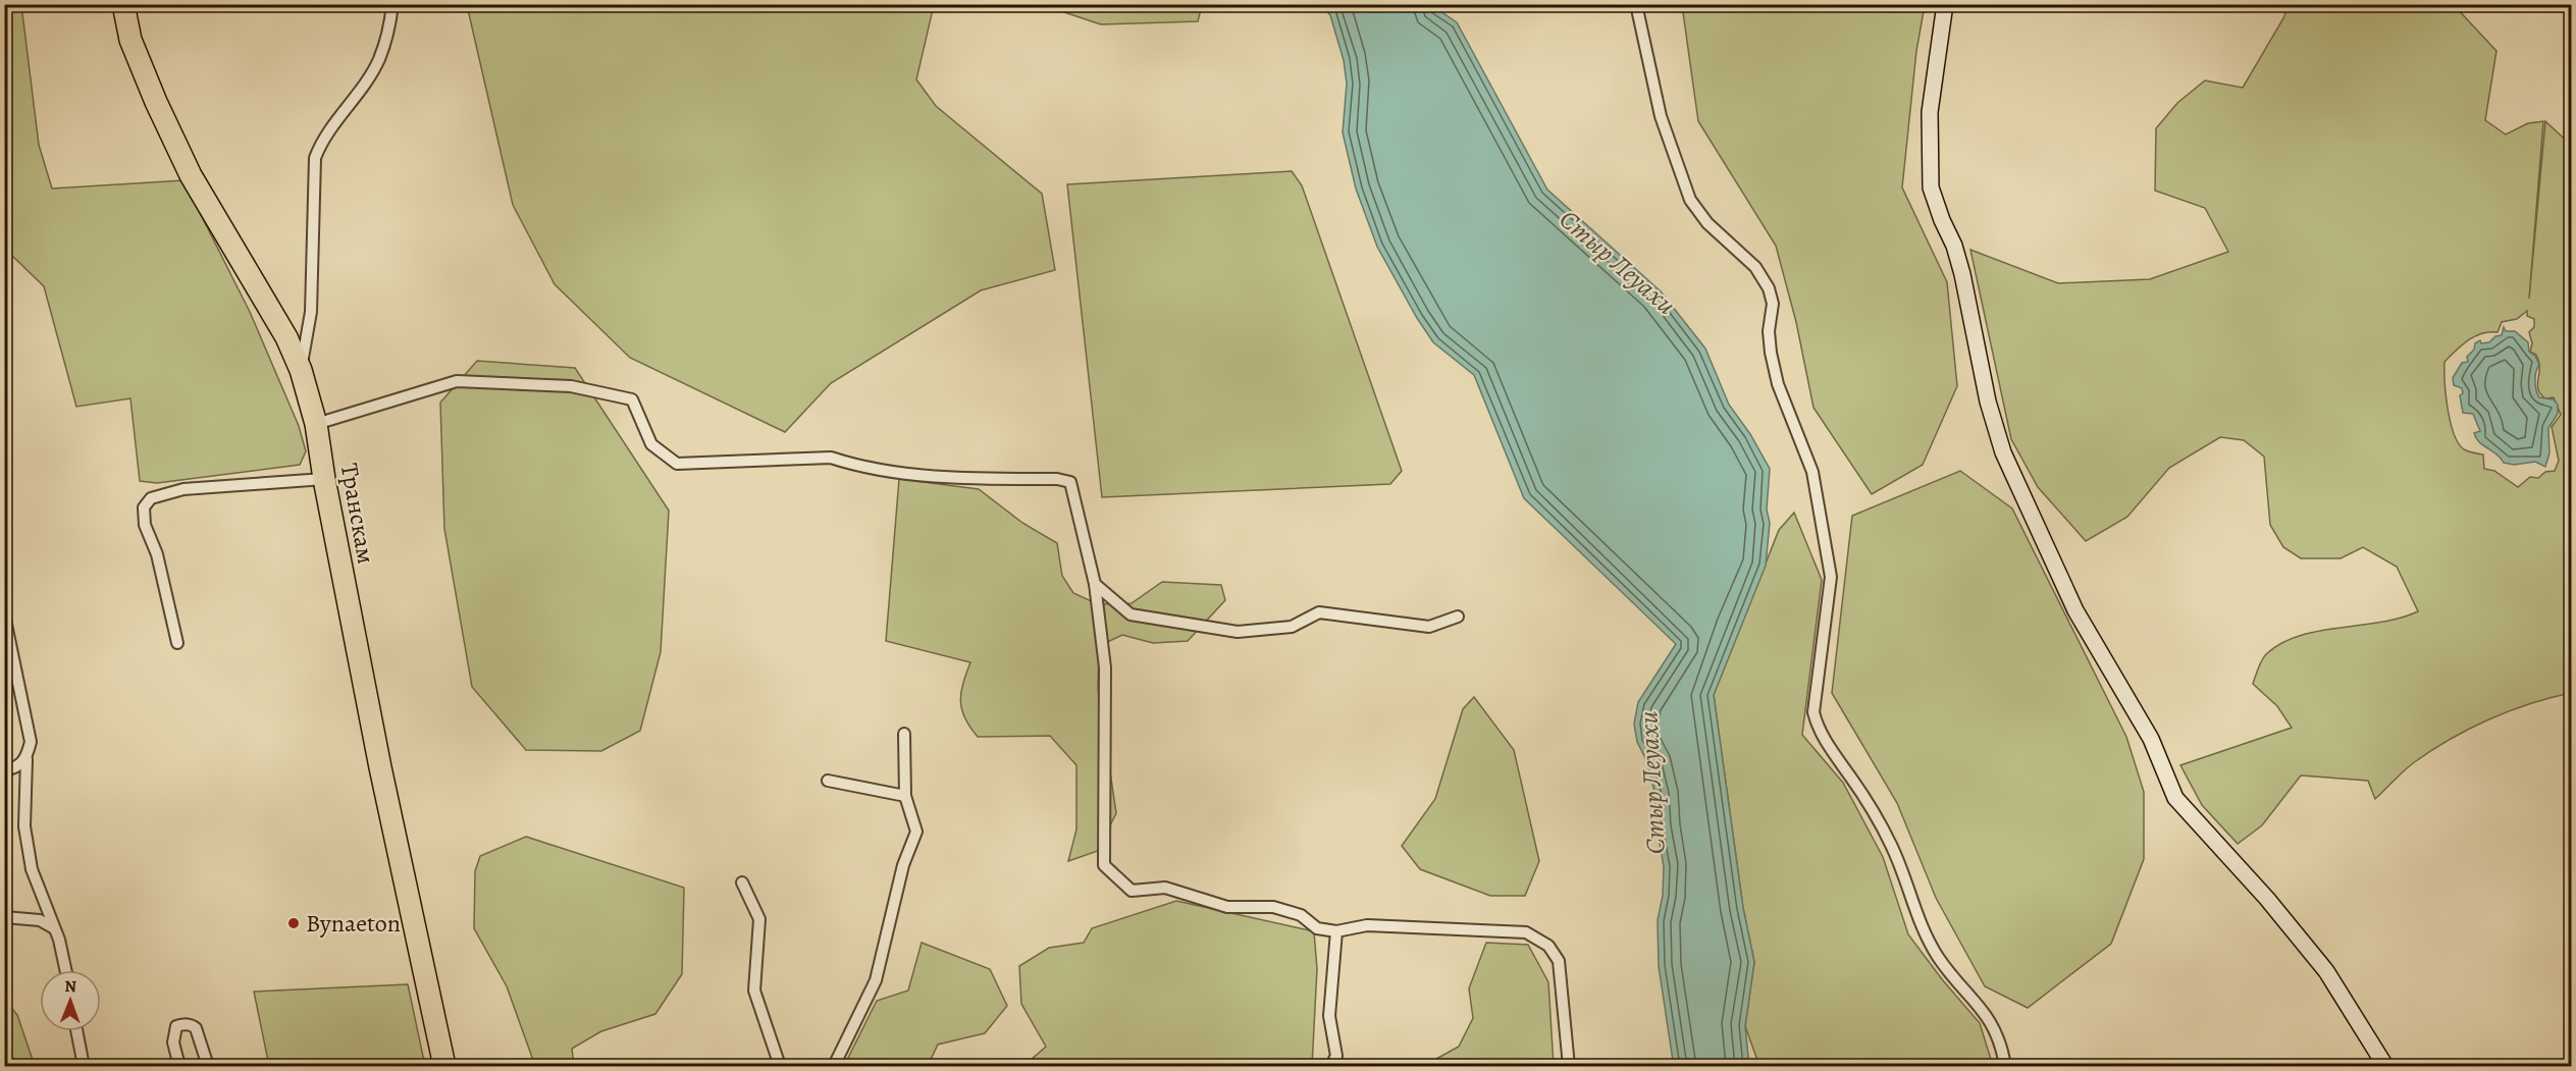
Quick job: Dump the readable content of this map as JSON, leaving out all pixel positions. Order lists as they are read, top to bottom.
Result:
{
  "streets": {
    "highway": ["Транскам"]
  },
  "water": ["Стыр Леуахи"],
  "places": ["Bynaeton"],
  "north": "top"
}
